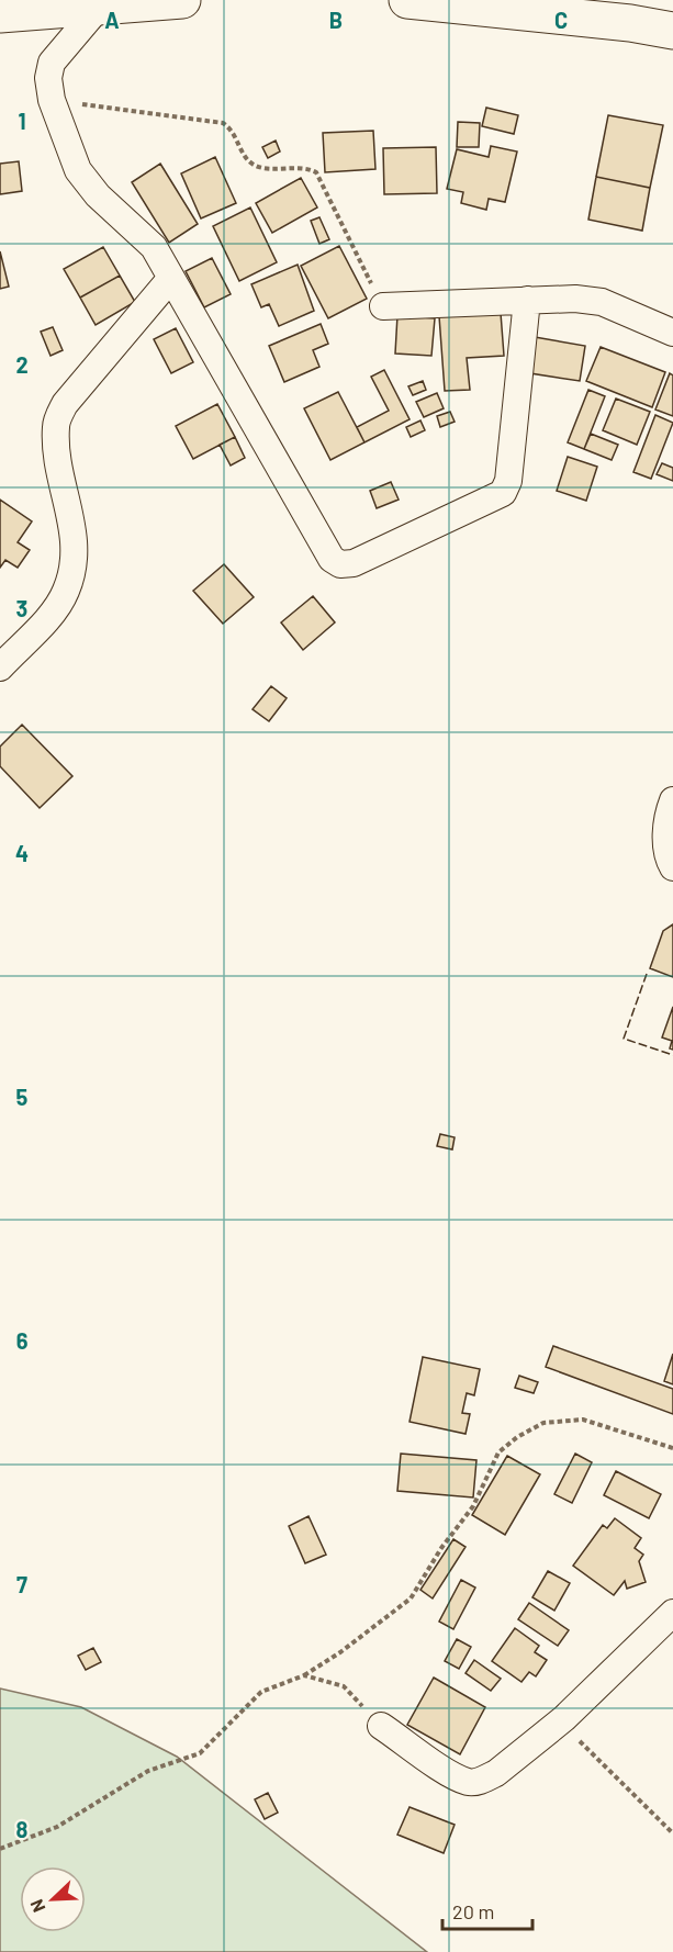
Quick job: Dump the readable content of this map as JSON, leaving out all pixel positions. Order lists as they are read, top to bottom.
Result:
{
  "scale_bar": "20 m",
  "north": "bottom left",
  "grid": {
    "columns": ["A", "B", "C"],
    "rows": [
      "1",
      "2",
      "3",
      "4",
      "5",
      "6",
      "7",
      "8"
    ]
  }
}
